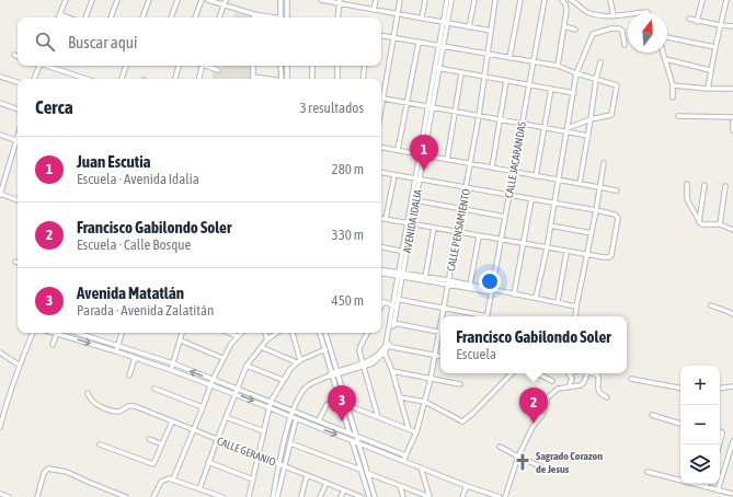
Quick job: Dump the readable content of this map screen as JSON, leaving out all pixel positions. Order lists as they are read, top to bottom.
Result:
{
  "streets": {
    "street": [
      "CALLE JACARANDAS",
      "AVENIDA IDALIA",
      "CALLE PENSAMIENTO",
      "CALLE GERANIO"
    ]
  },
  "crossings": [
    ["AVENIDA IDALIA", "CALLE GERANIO"]
  ],
  "places": {
    "church": ["Sagrado Corazon de Jesus"]
  },
  "north": "top",
  "page": {
    "search": "Buscar aquí",
    "heading": ["Cerca", "3 resultados"],
    "pins": ["1", "3", "2"],
    "list": [
      {
        "mark": "1",
        "name": "Juan Escutia",
        "note": "Escuela · Avenida Idalia",
        "value": "280 m"
      },
      {
        "mark": "2",
        "name": "Francisco Gabilondo Soler",
        "note": "Escuela · Calle Bosque",
        "value": "330 m"
      },
      {
        "mark": "3",
        "name": "Avenida Matatlán",
        "note": "Parada · Avenida Zalatitán",
        "value": "450 m"
      }
    ],
    "popup": ["Francisco Gabilondo Soler", "Escuela"],
    "map_buttons": ["+", "−"]
  }
}
